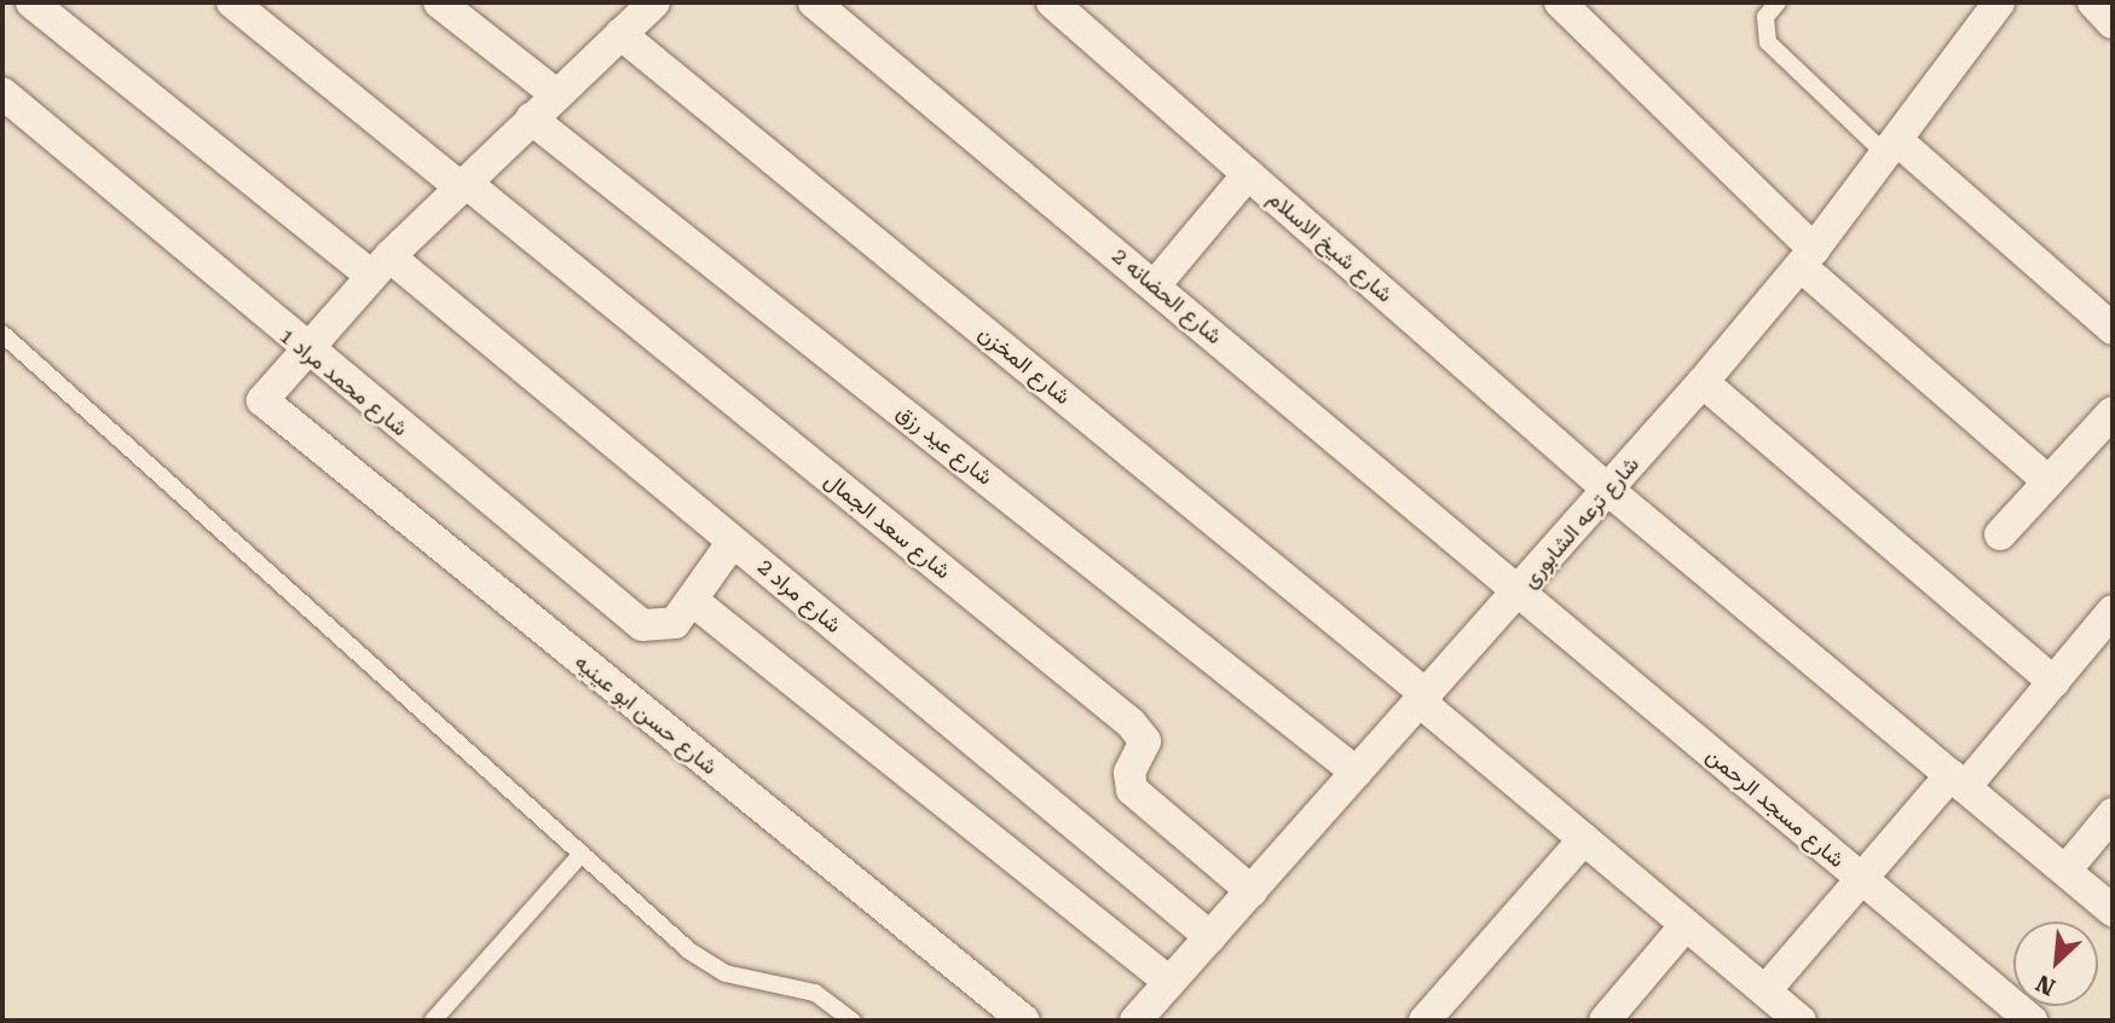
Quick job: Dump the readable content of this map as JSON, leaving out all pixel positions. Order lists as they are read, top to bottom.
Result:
{
  "streets": {
    "street": [
      "شارع شيخ الاسلام",
      "شارع الحضانه 2",
      "شارع المخزن",
      "شارع محمد مراد 1",
      "شارع عيد رزق",
      "شارع ترعه الشابورى",
      "شارع سعد الجمال",
      "شارع مراد 2",
      "شارع حسن ابو عينيه",
      "شارع مسجد الرحمن"
    ]
  },
  "crossings": [
    ["شارع شيخ الاسلام", "شارع ترعه الشابورى"],
    ["شارع الحضانه 2", "شارع ترعه الشابورى"],
    ["شارع الحضانه 2", "شارع مسجد الرحمن"],
    ["شارع المخزن", "شارع ترعه الشابورى"],
    ["شارع محمد مراد 1", "شارع مراد 2"],
    ["شارع محمد مراد 1", "شارع حسن ابو عينيه"],
    ["شارع عيد رزق", "شارع ترعه الشابورى"],
    ["شارع ترعه الشابورى", "شارع سعد الجمال"],
    ["شارع ترعه الشابورى", "شارع مراد 2"],
    ["شارع ترعه الشابورى", "شارع مسجد الرحمن"]
  ],
  "north": "bottom left"
}
